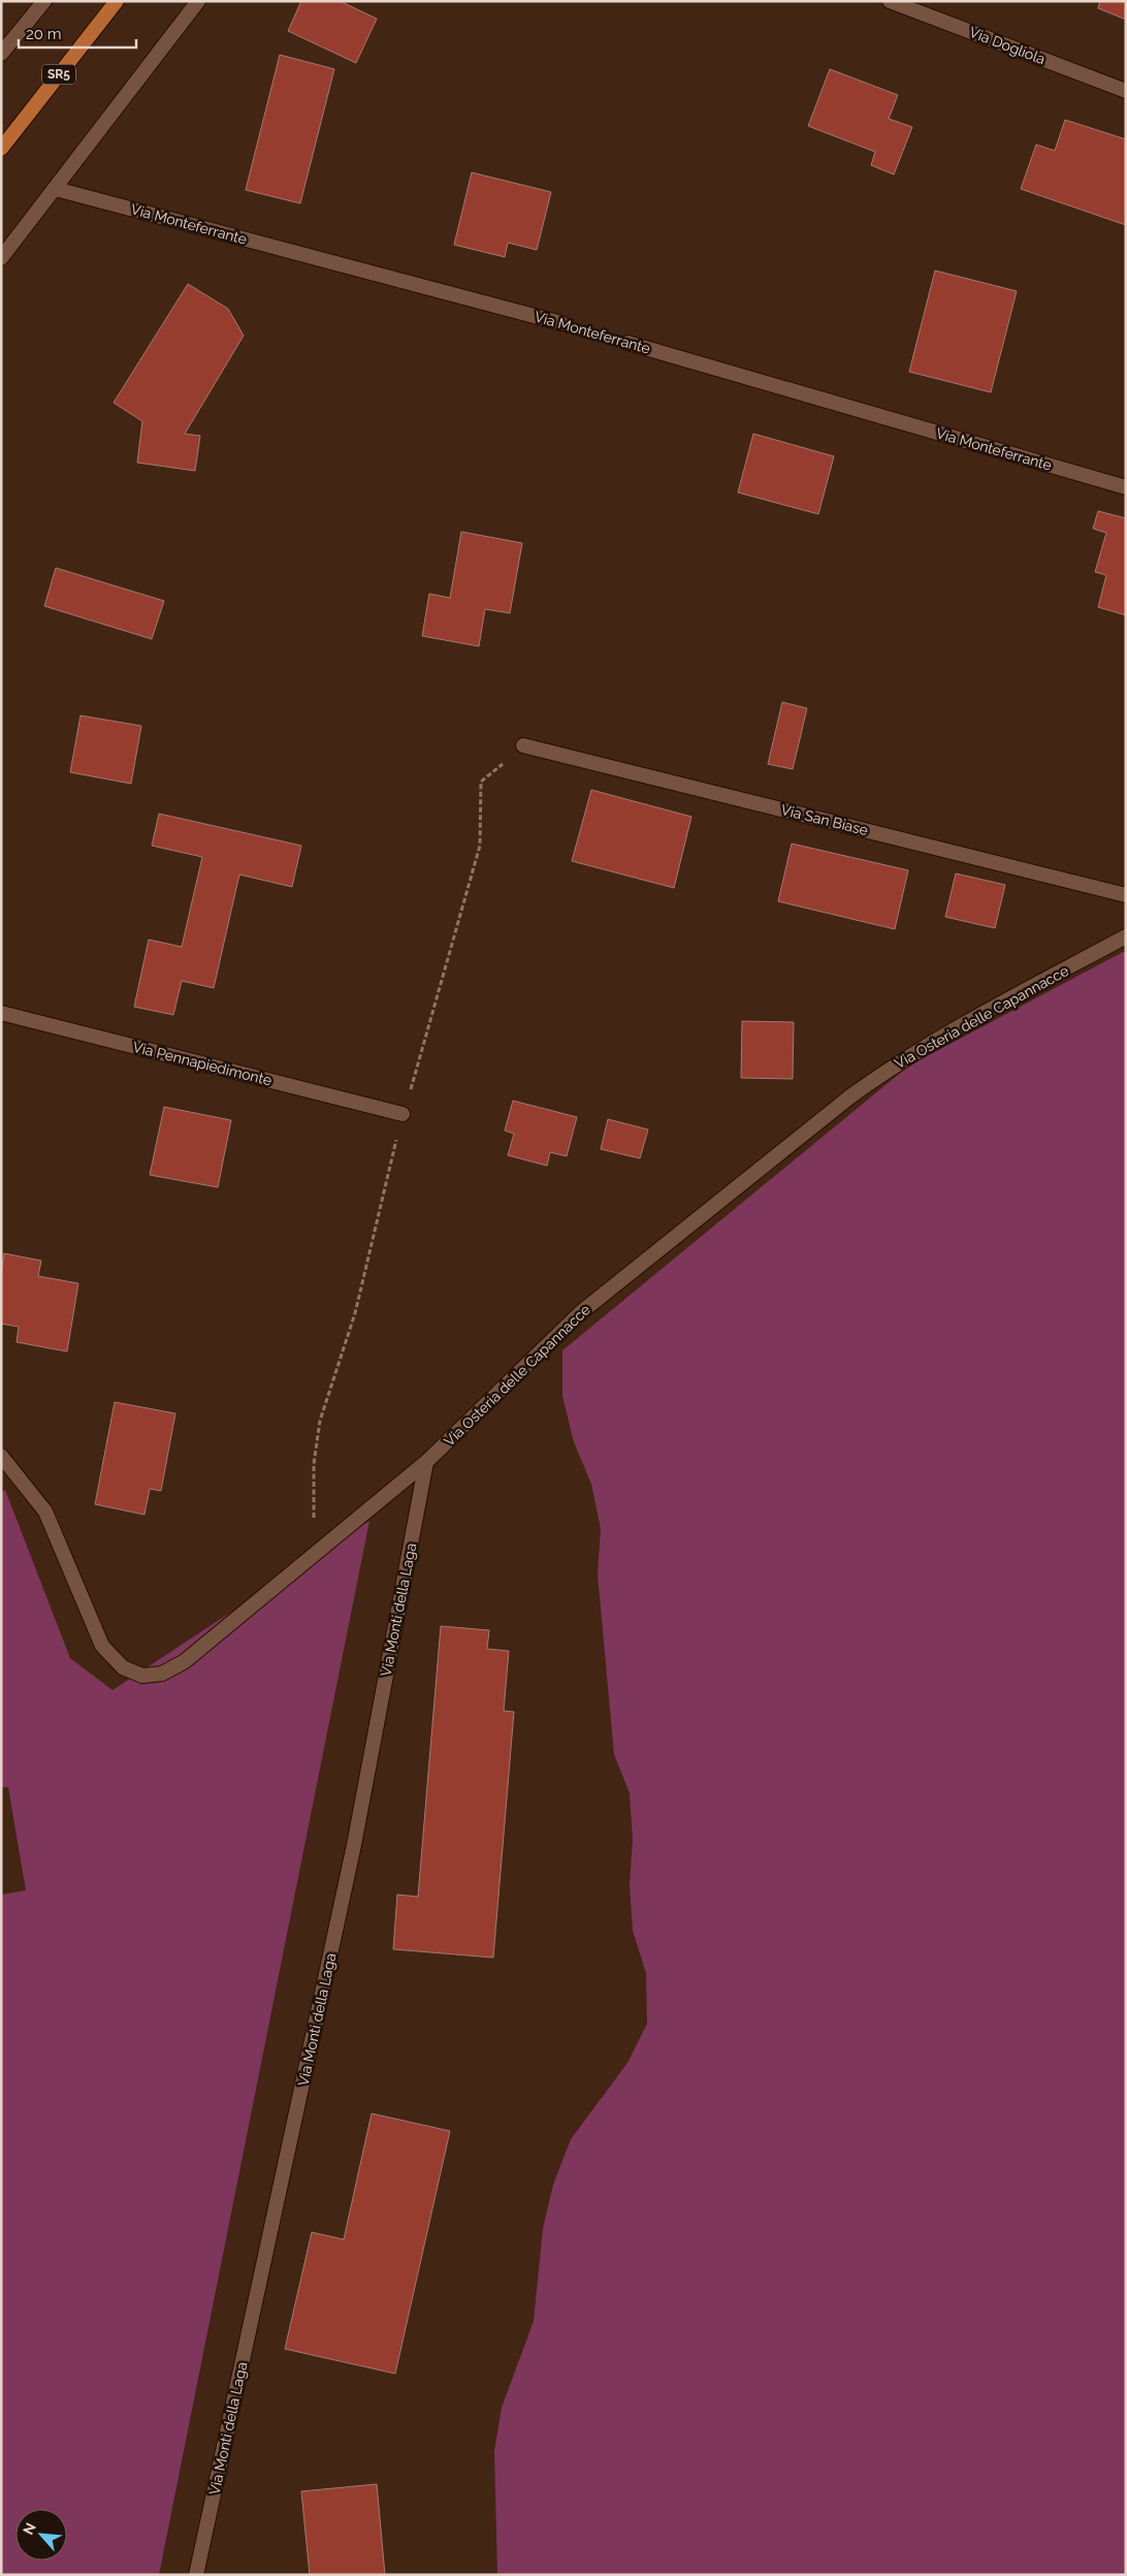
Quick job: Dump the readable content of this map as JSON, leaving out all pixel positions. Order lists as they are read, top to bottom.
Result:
{
  "streets": {
    "main road": ["SR5"],
    "street": [
      "Via Dogliola",
      "Via Monteferrante",
      "Via San Biase",
      "Via Osteria delle Capannacce",
      "Via Pennapiedimonte",
      "Via Monti della Laga"
    ]
  },
  "crossings": [
    ["Via Osteria delle Capannacce", "Via Monti della Laga"]
  ],
  "scale_bar": "20 m",
  "north": "top left"
}
